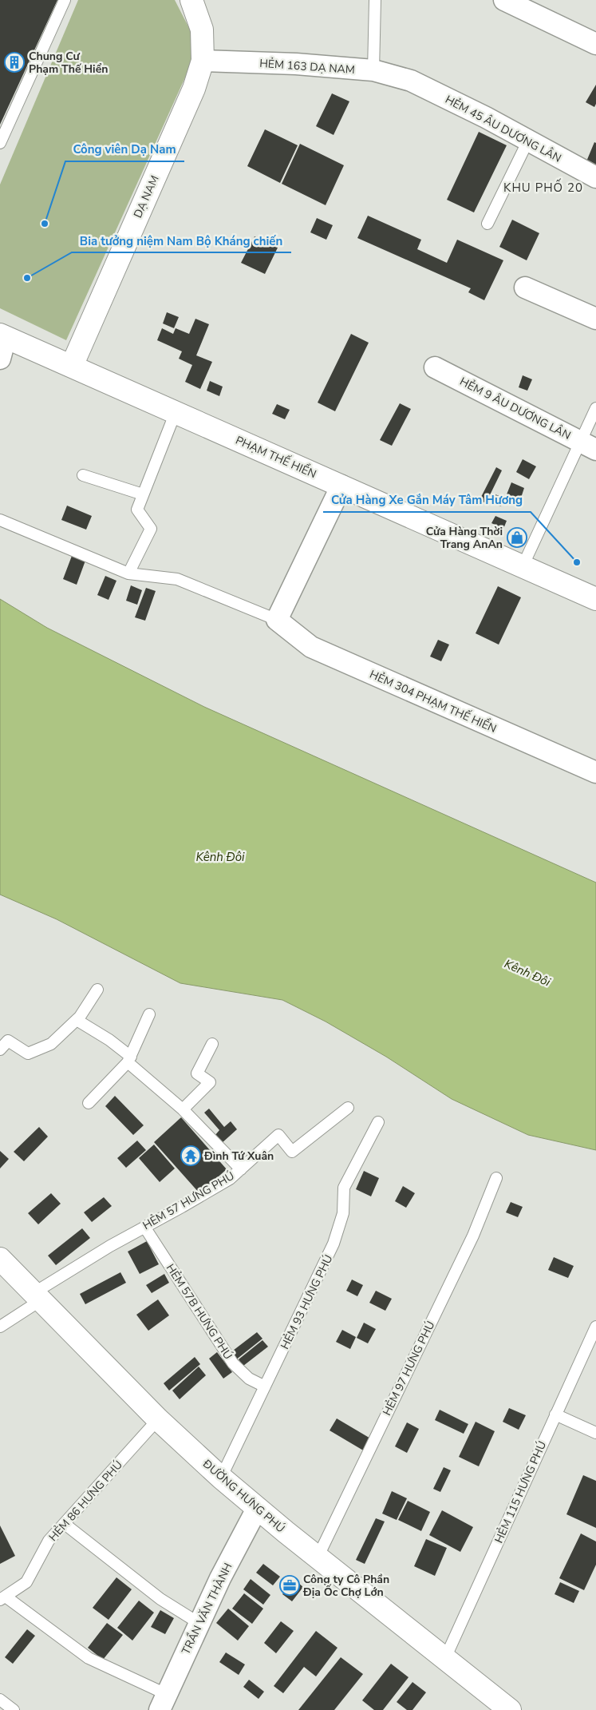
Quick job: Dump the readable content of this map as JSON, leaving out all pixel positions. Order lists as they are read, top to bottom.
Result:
{
  "streets": {
    "main road": ["DẠ NAM", "PHẠM THẾ HIỂN", "ĐƯỜNG HƯNG PHÚ"],
    "street": [
      "HẺM 163 DẠ NAM",
      "HẺM 45 ÂU DƯƠNG LÂN",
      "HẺM 9 ÂU DƯƠNG LÂN",
      "HẺM 304 PHẠM THẾ HIỂN",
      "TRẦN VĂN THÀNH"
    ],
    "lane": [
      "HẺM 57 HƯNG PHÚ",
      "HẺM 93 HƯNG PHÚ",
      "HẺM 57B HƯNG PHÚ",
      "HẺM 97 HƯNG PHÚ",
      "HẺM 115 HƯNG PHÚ",
      "HẺM 86 HƯNG PHÚ"
    ]
  },
  "crossings": [
    ["HẺM 163 DẠ NAM", "HẺM 45 ÂU DƯƠNG LÂN"],
    ["HẺM 163 DẠ NAM", "DẠ NAM"],
    ["DẠ NAM", "PHẠM THẾ HIỂN"],
    ["HẺM 57 HƯNG PHÚ", "HẺM 57B HƯNG PHÚ"],
    ["HẺM 57 HƯNG PHÚ", "ĐƯỜNG HƯNG PHÚ"],
    ["HẺM 93 HƯNG PHÚ", "HẺM 57B HƯNG PHÚ"],
    ["HẺM 93 HƯNG PHÚ", "ĐƯỜNG HƯNG PHÚ"],
    ["HẺM 97 HƯNG PHÚ", "ĐƯỜNG HƯNG PHÚ"],
    ["HẺM 115 HƯNG PHÚ", "ĐƯỜNG HƯNG PHÚ"],
    ["ĐƯỜNG HƯNG PHÚ", "HẺM 86 HƯNG PHÚ"],
    ["ĐƯỜNG HƯNG PHÚ", "TRẦN VĂN THÀNH"]
  ],
  "districts": ["KHU PHỐ 20"],
  "water": ["Kênh Đôi"],
  "places": {
    "building": ["Chung Cư Phạm Thế Hiển"],
    "other": ["Công viên Dạ Nam", "Bia tưởng niệm Nam Bộ Kháng chiến", "Cửa Hàng Xe Gắn Máy Tâm Hương"],
    "shop": ["Cửa Hàng Thời Trang AnAn"],
    "temple": ["Đình Tứ Xuân"],
    "office": ["Công ty Cô Phần Địa Ốc Chợ Lớn"]
  }
}
